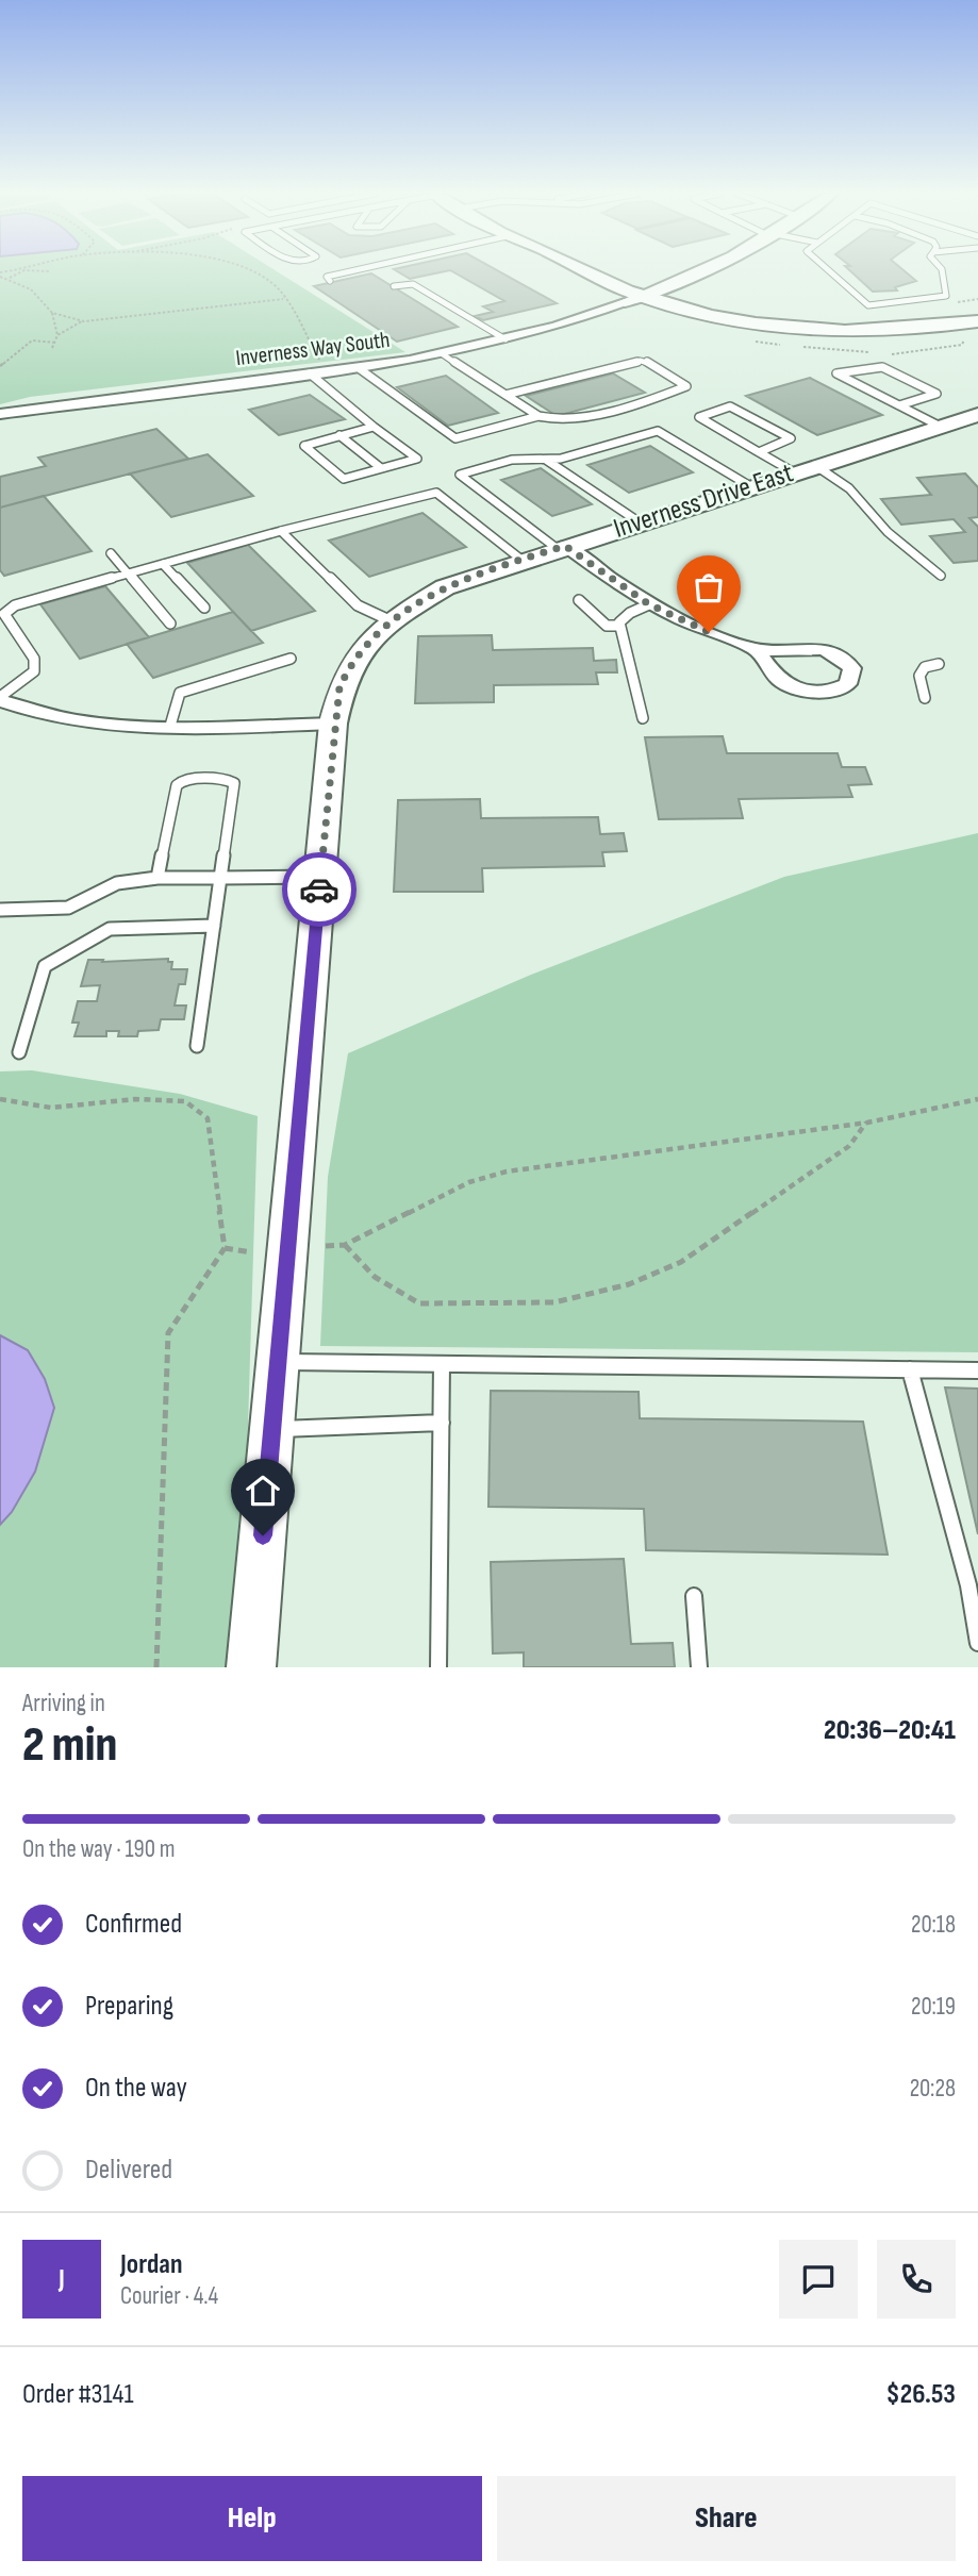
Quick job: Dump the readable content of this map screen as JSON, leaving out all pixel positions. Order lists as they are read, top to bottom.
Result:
{
  "streets": {
    "main road": ["Inverness Drive East"],
    "street": ["Inverness Way South"]
  },
  "page": {
    "heading": ["2 min", "Arriving in", "20:36–20:41"],
    "panel": [
      "Jordan",
      "Courier · 4.4",
      "Order #3141",
      "$26.53"
    ],
    "bar": "On the way · 190 m",
    "list": [
      ["Confirmed", "20:18"],
      ["Preparing", "20:19"],
      ["On the way", "20:28"],
      "Delivered"
    ],
    "round": "J",
    "buttons": ["Help", "Share"]
  }
}
